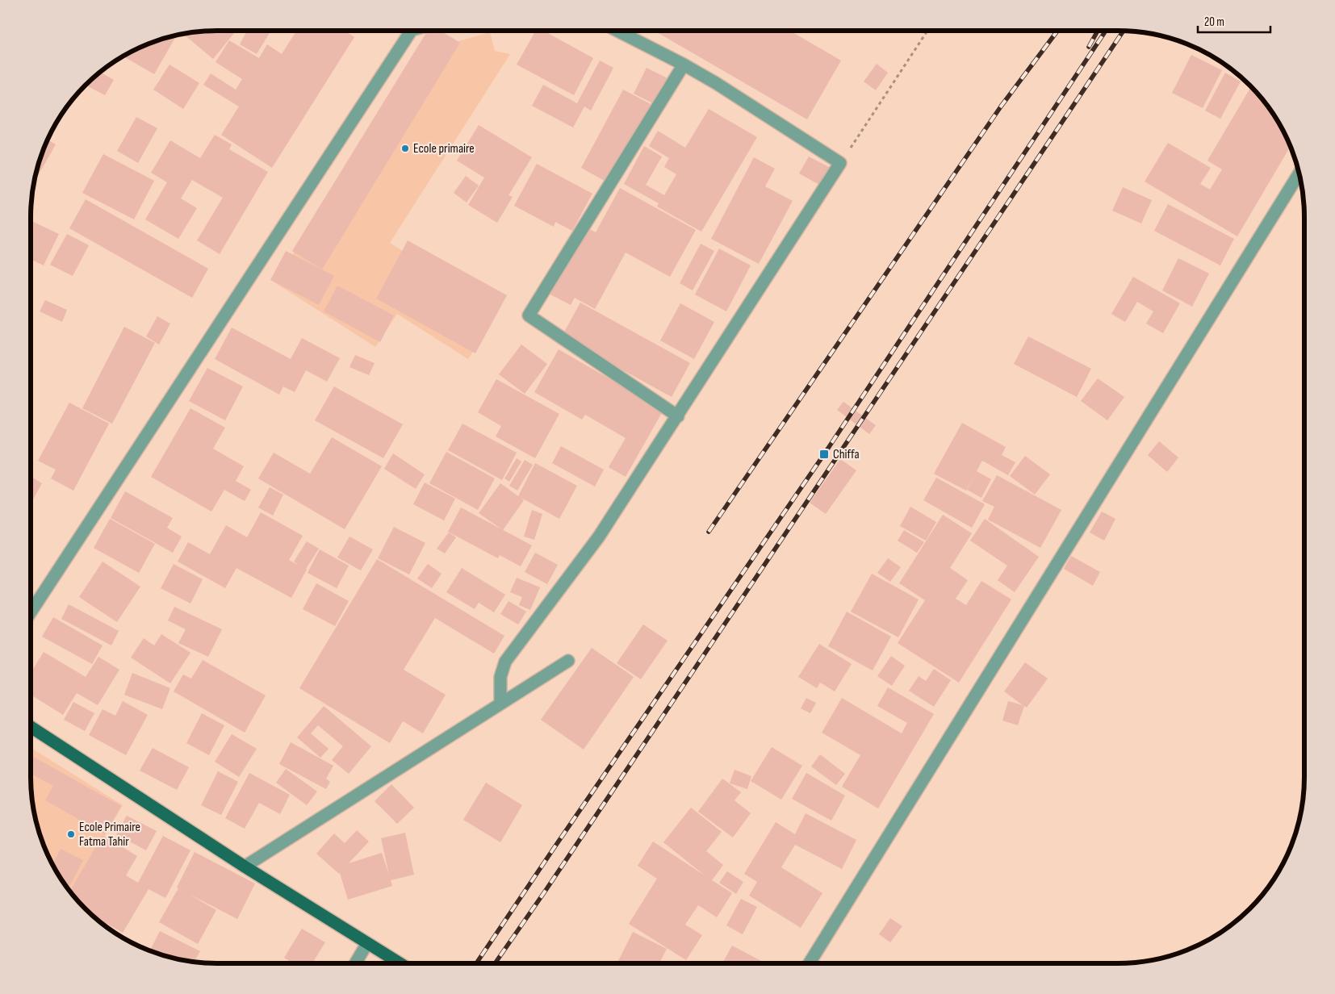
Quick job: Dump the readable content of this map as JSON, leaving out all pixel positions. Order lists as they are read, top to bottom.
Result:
{
  "places": {
    "other": ["Ecole primaire", "Ecole Primaire Fatma Tahir"],
    "transit": ["Chiffa"]
  },
  "scale_bar": "20 m"
}
